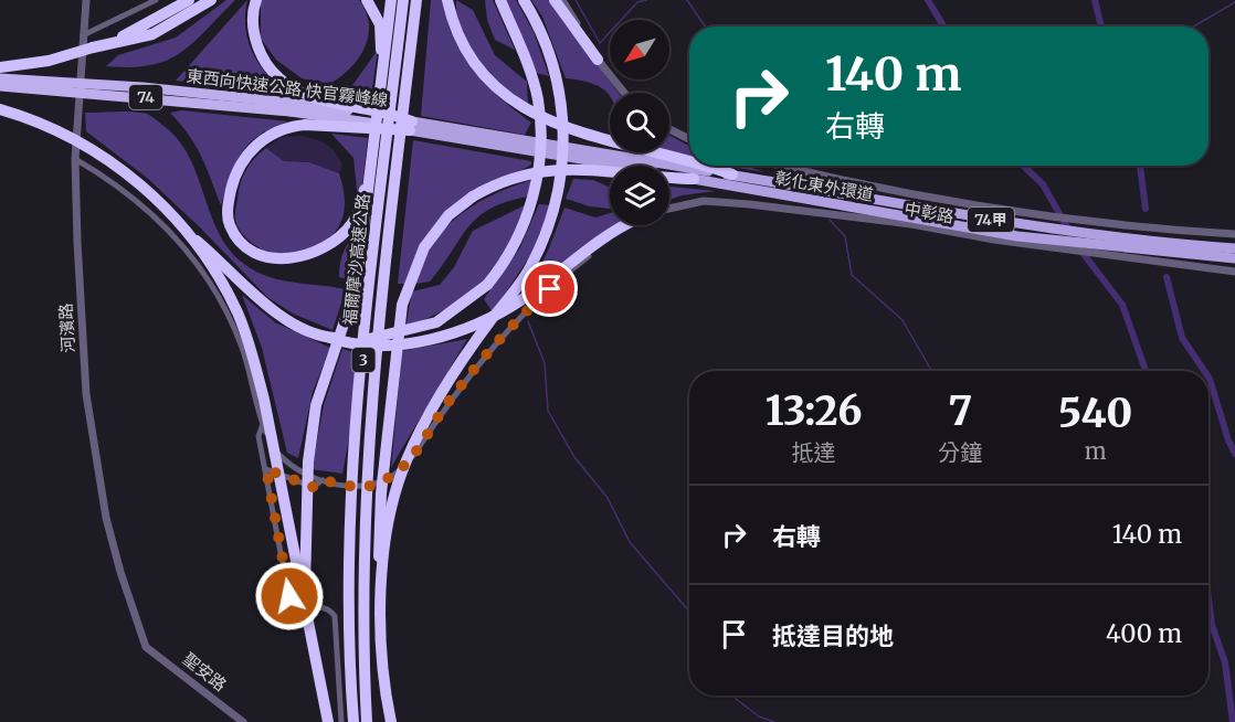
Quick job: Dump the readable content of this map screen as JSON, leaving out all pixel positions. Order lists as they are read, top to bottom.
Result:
{
  "streets": {
    "highway": [
      "東西向快速公路 快官霧峰線",
      "74",
      "福爾摩沙高速公路",
      "3"
    ],
    "main road": ["彰化東外環道", "74甲"],
    "street": ["中彰路", "河濱路", "聖安路"]
  },
  "crossings": [
    ["東西向快速公路 快官霧峰線", "彰化東外環道"],
    ["河濱路", "聖安路"]
  ],
  "north": "bottom left",
  "page": {
    "turn": ["140 m", "右轉"],
    "eta": [
      "13:26",
      "抵達",
      "7",
      "分鐘",
      "540",
      "m"
    ],
    "list": [
      {
        "name": "右轉",
        "value": "140 m"
      },
      {
        "name": "抵達目的地",
        "value": "400 m"
      }
    ]
  }
}
